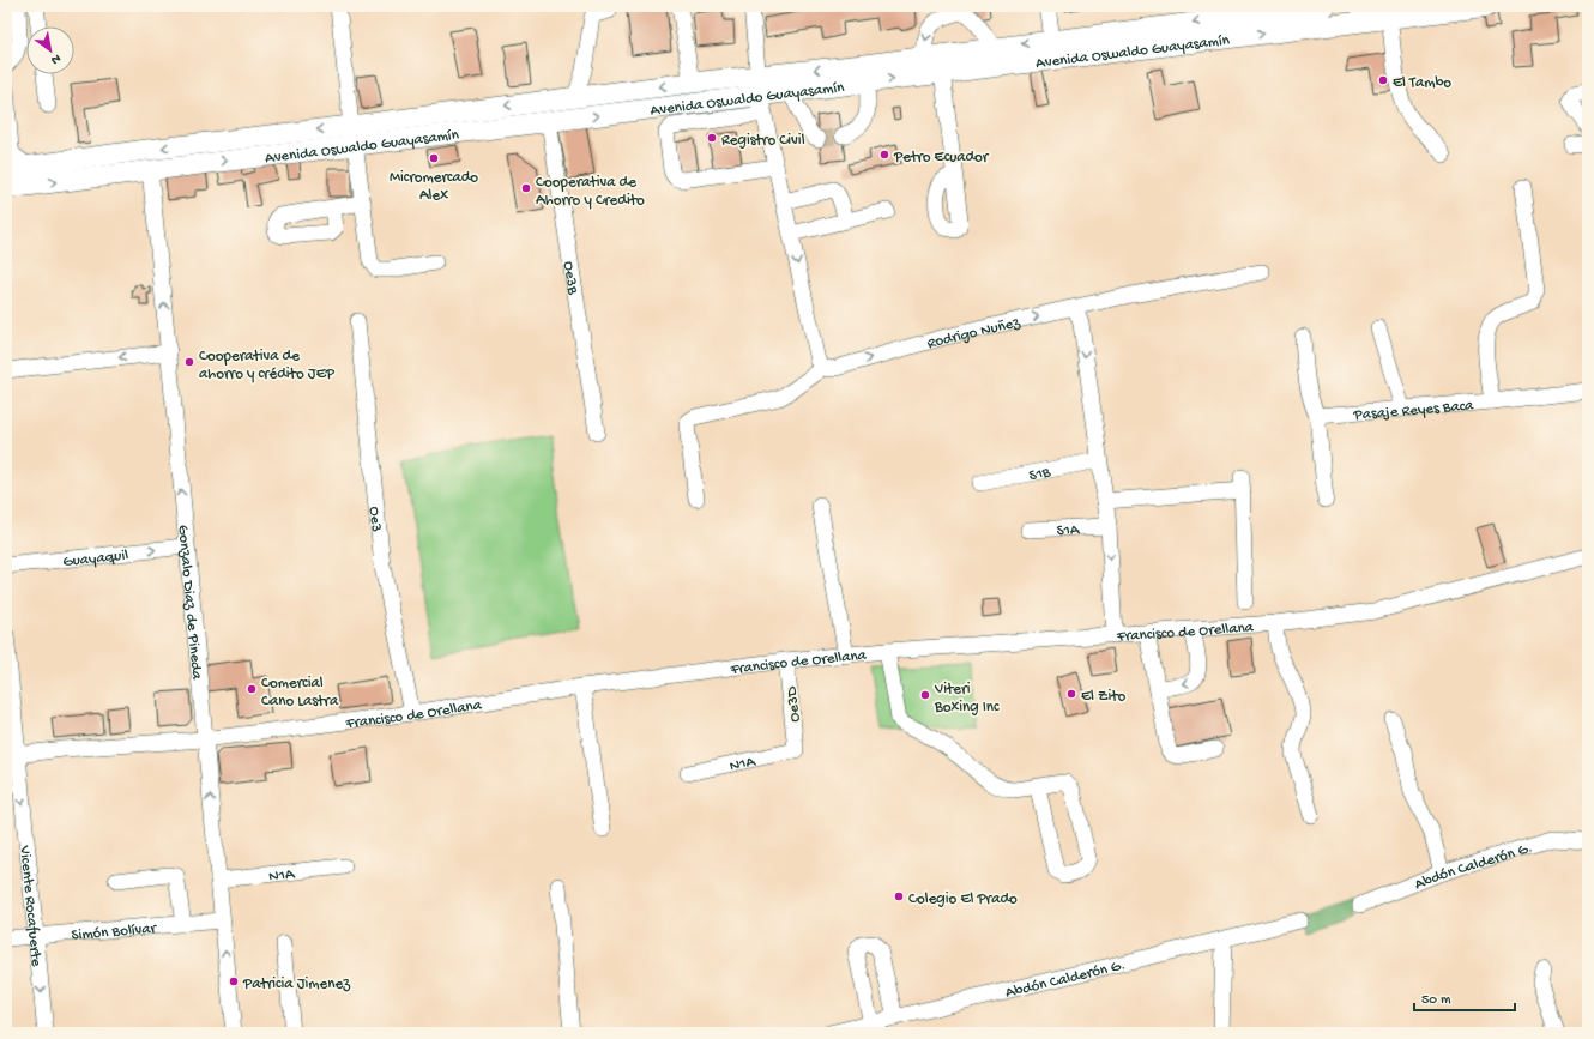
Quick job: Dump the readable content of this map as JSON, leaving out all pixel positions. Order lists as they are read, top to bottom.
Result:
{
  "streets": {
    "main road": ["Avenida Oswaldo Guayasamín"],
    "street": [
      "Oe3B",
      "Rodrigo Nuñez",
      "Pasaje Reyes Baca",
      "S1B",
      "Oe3",
      "S1A",
      "Guayaquil",
      "Gonzalo Diaz de Pineda",
      "Francisco de Orellana",
      "Oe3D",
      "N1A",
      "Abdón Calderón G.",
      "Vicente Rocafuerte",
      "Simón Bolívar"
    ]
  },
  "crossings": [
    ["Avenida Oswaldo Guayasamín", "Oe3B"],
    ["Avenida Oswaldo Guayasamín", "Gonzalo Diaz de Pineda"],
    ["Oe3", "Francisco de Orellana"],
    ["Guayaquil", "Gonzalo Diaz de Pineda"],
    ["Gonzalo Diaz de Pineda", "Francisco de Orellana"],
    ["Gonzalo Diaz de Pineda", "N1A"],
    ["Gonzalo Diaz de Pineda", "Simón Bolívar"],
    ["Francisco de Orellana", "Oe3D"],
    ["Francisco de Orellana", "Vicente Rocafuerte"],
    ["Oe3D", "N1A"],
    ["Vicente Rocafuerte", "Simón Bolívar"]
  ],
  "one_way": [
    "Rodrigo Nuñez",
    "Guayaquil",
    "Gonzalo Diaz de Pineda",
    "Vicente Rocafuerte"
  ],
  "places": [
    "El Tambo",
    "Registro Civil",
    "Petro Ecuador",
    "Micromercado Alex",
    "Cooperativa de Ahorro y Credito",
    "Cooperativa de ahorro y crédito JEP",
    "Comercial Cano Lastra",
    "El Zito",
    "Viteri Boxing Inc",
    "Colegio El Prado",
    "Patricia Jimenez"
  ],
  "scale_bar": "50 m",
  "north": "bottom right"
}
